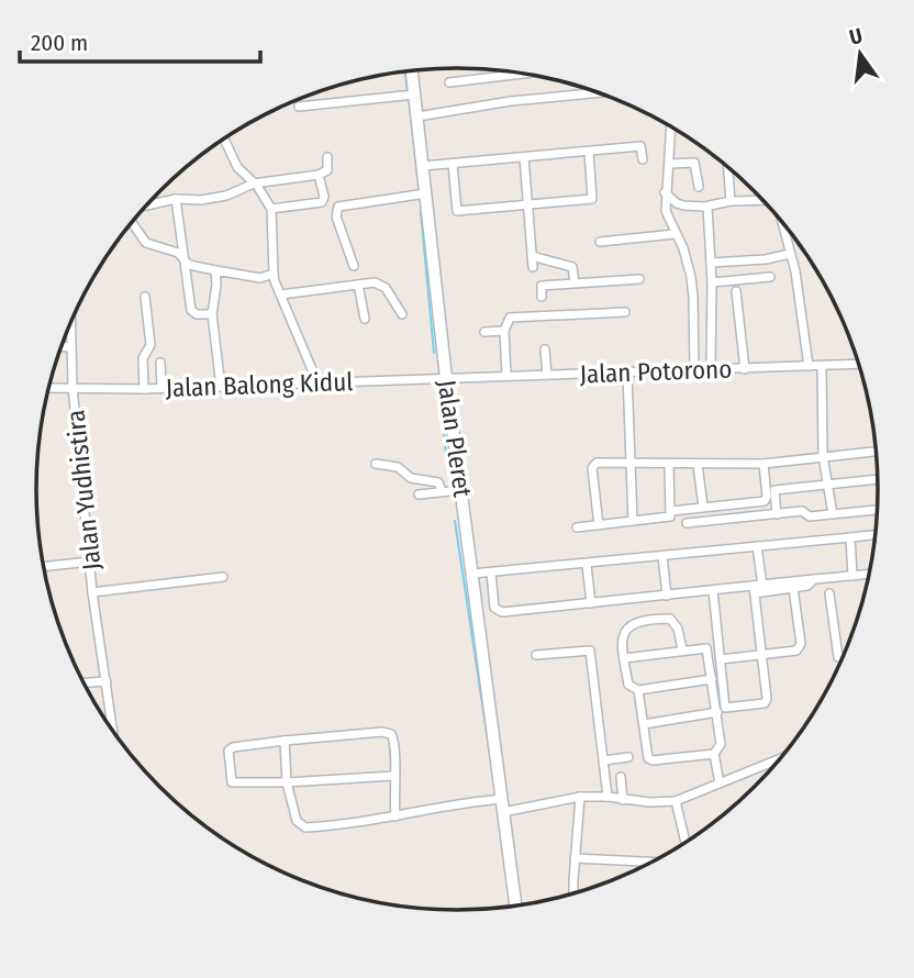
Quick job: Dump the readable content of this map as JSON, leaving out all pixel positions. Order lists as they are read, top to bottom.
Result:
{
  "streets": {
    "main road": ["Jalan Pleret"],
    "street": ["Jalan Potorono", "Jalan Balong Kidul", "Jalan Yudhistira"]
  },
  "crossings": [
    ["Jalan Potorono", "Jalan Balong Kidul"],
    ["Jalan Potorono", "Jalan Pleret"],
    ["Jalan Balong Kidul", "Jalan Pleret"],
    ["Jalan Balong Kidul", "Jalan Yudhistira"]
  ],
  "scale_bar": "200 m",
  "north": "top"
}
